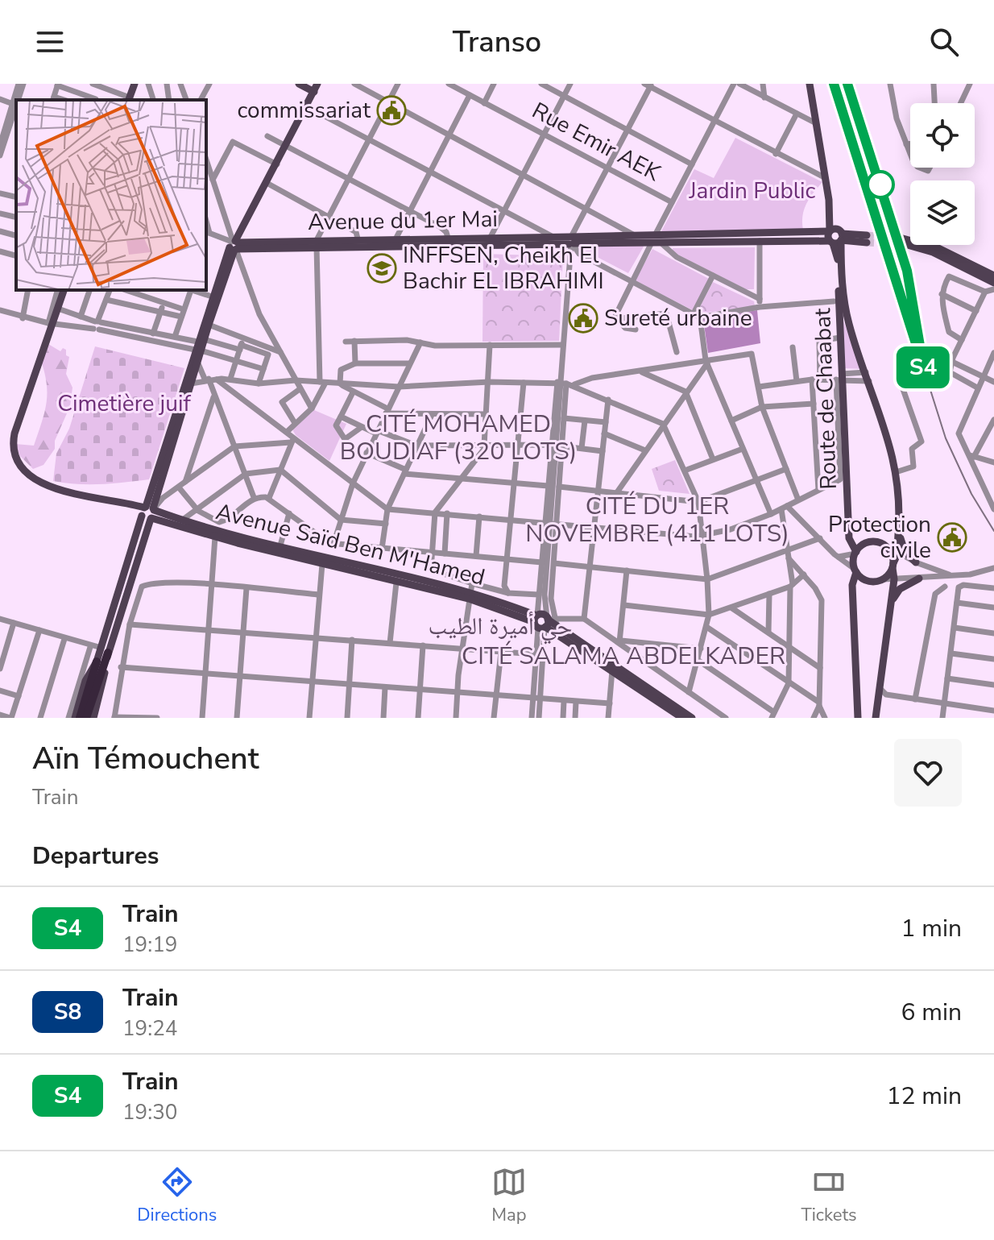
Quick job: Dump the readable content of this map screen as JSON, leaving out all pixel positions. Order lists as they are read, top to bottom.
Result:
{
  "streets": {
    "main road": ["Avenue du 1er Mai", "Route de Chaabat", "Avenue Saïd Ben M'Hamed"],
    "street": ["Rue Emir AEK"]
  },
  "districts": [
    "CITÉ MOHAMED BOUDIAF (320 LOTS)",
    "CITÉ DU 1ER NOVEMBRE (411 LOTS)",
    "حي أميرة الطيب",
    "CITÉ SALAMA ABDELKADER"
  ],
  "parks": ["Jardin Public", "Cimetière juif"],
  "places": {
    "public building": ["commissariat", "Sureté urbaine", "Protection civile"],
    "school or university": ["INFFSEN, Cheikh El Bachir EL IBRAHIMI"]
  },
  "page": {
    "header": "Transo",
    "on_map": "S4",
    "heading": [
      ["Aïn Témouchent", "Train"],
      "Departures"
    ],
    "list": [
      {
        "mark": "S4",
        "name": "Train",
        "note": "19:19",
        "value": "1 min"
      },
      {
        "mark": "S8",
        "name": "Train",
        "note": "19:24",
        "value": "6 min"
      },
      {
        "mark": "S4",
        "name": "Train",
        "note": "19:30",
        "value": "12 min"
      }
    ],
    "tabs": ["Directions", "Map", "Tickets"]
  }
}
